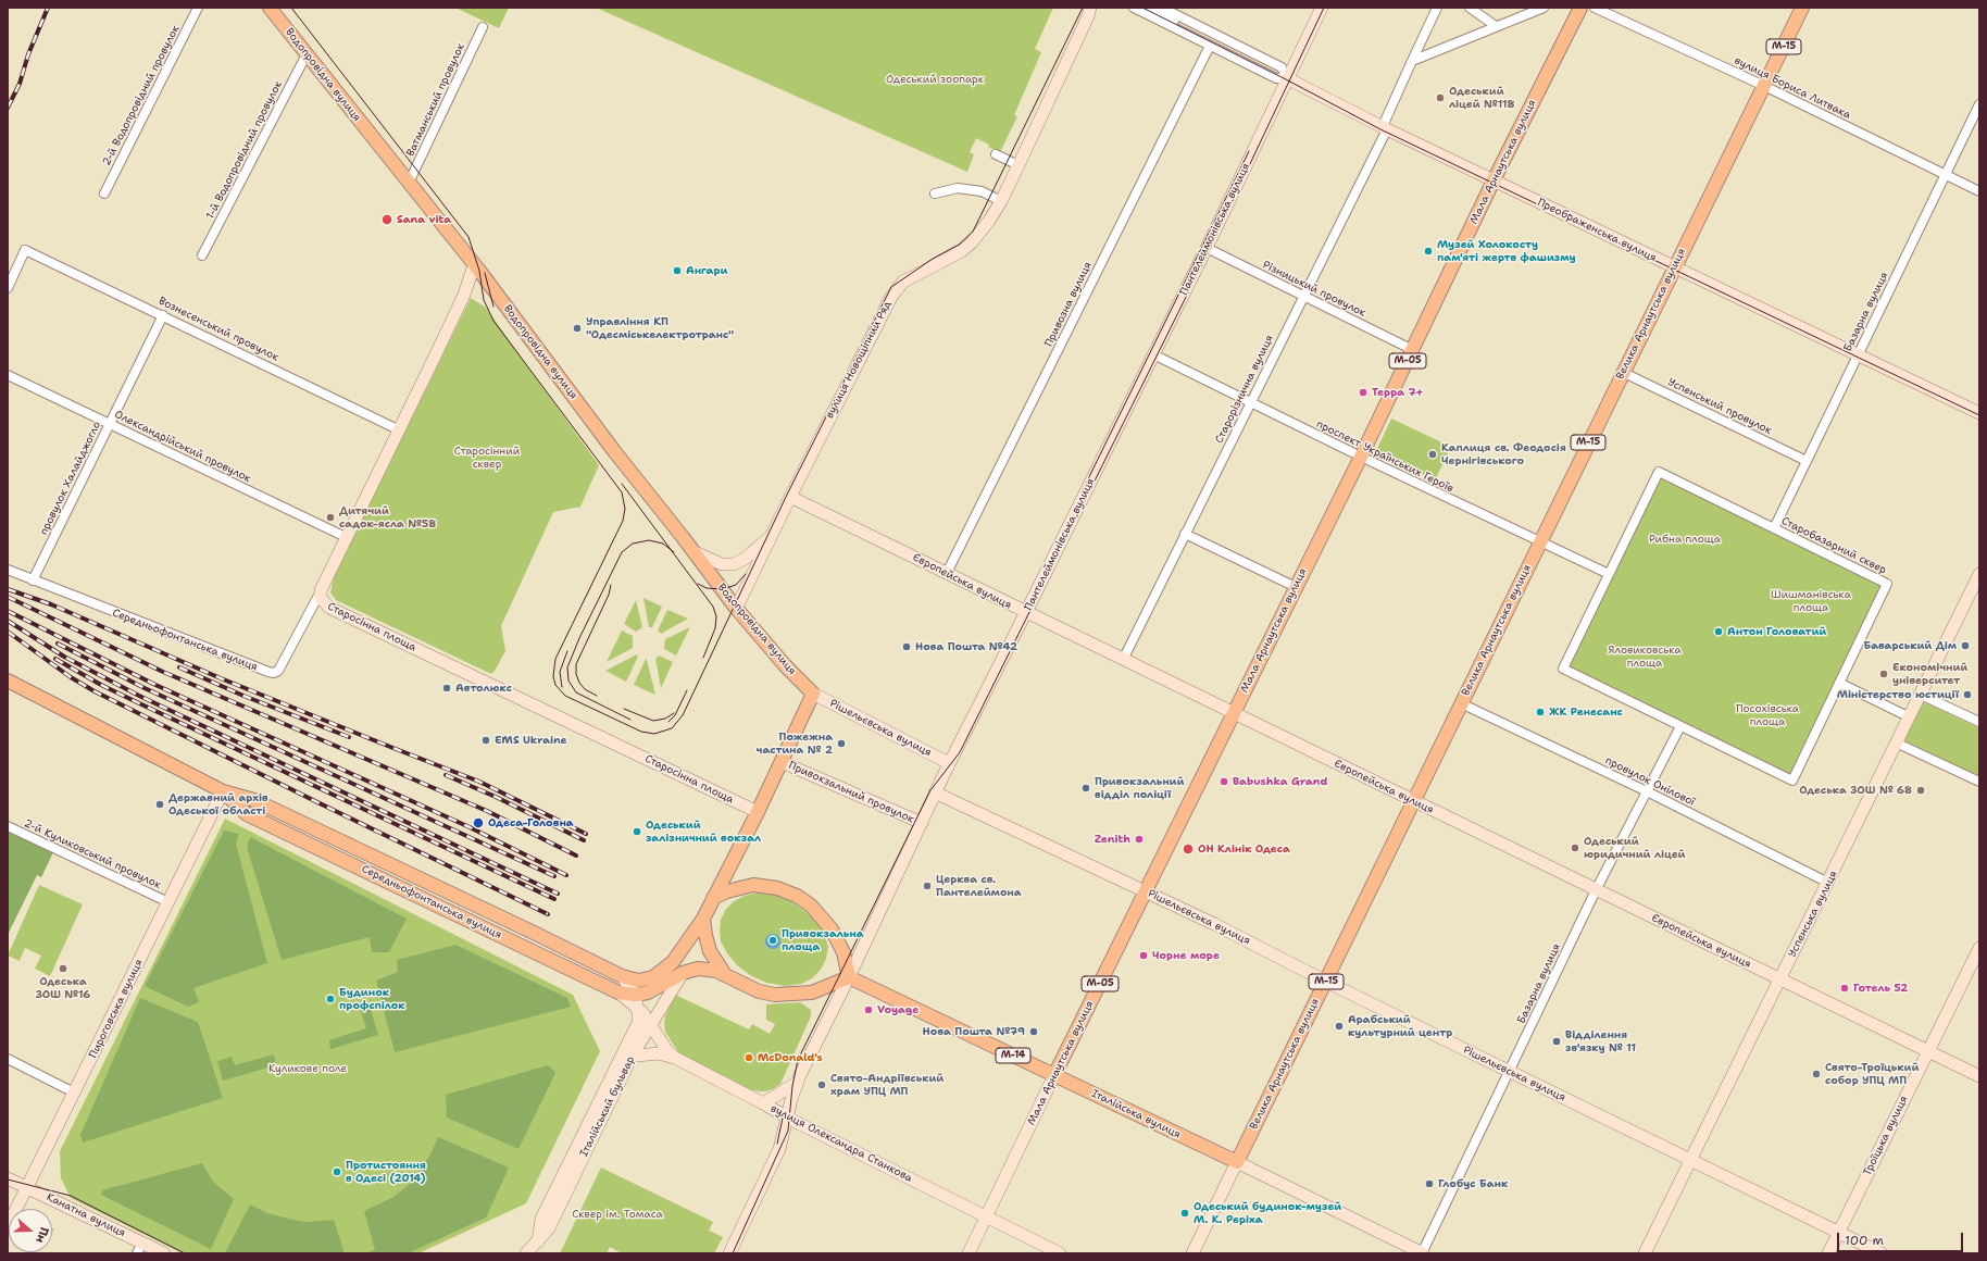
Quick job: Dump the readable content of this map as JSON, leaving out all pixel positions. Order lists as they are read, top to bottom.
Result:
{
  "streets": {
    "main road": [
      "М-15",
      "Водопровідна вулиця",
      "Мала Арнаутська вулиця",
      "Пантелеймонівська вулиця",
      "Преображенська вулиця",
      "Велика Арнаутська вулиця",
      "вулиця Новощіпний Ряд",
      "М-05",
      "Європейська вулиця",
      "Старосінна площа",
      "Середньофонтанська вулиця",
      "Рішельєвська вулиця",
      "Привокзальний провулок",
      "Успенська вулиця",
      "Пироговська вулиця",
      "М-14",
      "Італійський бульвар",
      "Італійська вулиця",
      "Троїцька вулиця",
      "вулиця Олександра Станкова",
      "Канатна вулиця"
    ],
    "street": [
      "вулиця Бориса Литвака",
      "2-й Водопровідний провулок",
      "Ватманський провулок",
      "1-й Водопровідний провулок",
      "Різницький провулок",
      "Привозна вулиця",
      "Базарна вулиця",
      "Вознесенський провулок",
      "Старорізнична вулиця",
      "Успенський провулок",
      "Олександрійський провулок",
      "проспект Українських Героїв",
      "провулок Халайджогло",
      "Старобазарний сквер",
      "провулок Онілової",
      "2-й Куликовський провулок"
    ]
  },
  "crossings": [
    ["Водопровідна вулиця", "Ватманський провулок"],
    ["Водопровідна вулиця", "1-й Водопровідний провулок"],
    ["Водопровідна вулиця", "вулиця Новощіпний Ряд"],
    ["Водопровідна вулиця", "Старосінна площа"],
    ["Водопровідна вулиця", "Рішельєвська вулиця"],
    ["вулиця Бориса Литвака", "Базарна вулиця"],
    ["вулиця Бориса Литвака", "Велика Арнаутська вулиця"],
    ["Мала Арнаутська вулиця", "Преображенська вулиця"],
    ["Мала Арнаутська вулиця", "Різницький провулок"],
    ["Мала Арнаутська вулиця", "проспект Українських Героїв"],
    ["Мала Арнаутська вулиця", "Європейська вулиця"],
    ["Мала Арнаутська вулиця", "Рішельєвська вулиця"],
    ["Мала Арнаутська вулиця", "Італійська вулиця"],
    ["Мала Арнаутська вулиця", "вулиця Олександра Станкова"],
    ["Пантелеймонівська вулиця", "Преображенська вулиця"],
    ["Пантелеймонівська вулиця", "Різницький провулок"],
    ["Пантелеймонівська вулиця", "проспект Українських Героїв"],
    ["Пантелеймонівська вулиця", "Європейська вулиця"],
    ["Пантелеймонівська вулиця", "Рішельєвська вулиця"],
    ["Пантелеймонівська вулиця", "Привокзальний провулок"],
    ["Пантелеймонівська вулиця", "Італійська вулиця"],
    ["Пантелеймонівська вулиця", "вулиця Олександра Станкова"],
    ["Преображенська вулиця", "Привозна вулиця"],
    ["Преображенська вулиця", "Базарна вулиця"],
    ["Преображенська вулиця", "Велика Арнаутська вулиця"],
    ["Преображенська вулиця", "Старорізнична вулиця"],
    ["Різницький провулок", "Старорізнична вулиця"],
    ["Привозна вулиця", "Європейська вулиця"],
    ["Базарна вулиця", "Успенський провулок"],
    ["Базарна вулиця", "Старобазарний сквер"],
    ["Базарна вулиця", "Європейська вулиця"],
    ["Базарна вулиця", "Рішельєвська вулиця"],
    ["Базарна вулиця", "провулок Онілової"],
    ["Базарна вулиця", "Італійська вулиця"],
    ["Велика Арнаутська вулиця", "Успенський провулок"],
    ["Велика Арнаутська вулиця", "проспект Українських Героїв"],
    ["Велика Арнаутська вулиця", "Європейська вулиця"],
    ["Велика Арнаутська вулиця", "Рішельєвська вулиця"],
    ["Велика Арнаутська вулиця", "провулок Онілової"],
    ["Велика Арнаутська вулиця", "Італійська вулиця"],
    ["Вознесенський провулок", "провулок Халайджогло"],
    ["Вознесенський провулок", "Старосінна площа"],
    ["вулиця Новощіпний Ряд", "Європейська вулиця"],
    ["Старорізнична вулиця", "проспект Українських Героїв"],
    ["Старорізнична вулиця", "Європейська вулиця"],
    ["Олександрійський провулок", "провулок Халайджогло"],
    ["Олександрійський провулок", "Старосінна площа"],
    ["проспект Українських Героїв", "Старобазарний сквер"],
    ["провулок Халайджогло", "Середньофонтанська вулиця"],
    ["Європейська вулиця", "Успенська вулиця"],
    ["Європейська вулиця", "Троїцька вулиця"],
    ["Старосінна площа", "Середньофонтанська вулиця"],
    ["Середньофонтанська вулиця", "Пироговська вулиця"],
    ["Середньофонтанська вулиця", "вулиця Олександра Станкова"],
    ["Рішельєвська вулиця", "Успенська вулиця"],
    ["Рішельєвська вулиця", "Троїцька вулиця"],
    ["провулок Онілової", "Успенська вулиця"],
    ["2-й Куликовський провулок", "Пироговська вулиця"],
    ["Пироговська вулиця", "Канатна вулиця"],
    ["Італійський бульвар", "вулиця Олександра Станкова"]
  ],
  "parks": [
    "Одеський зоопарк",
    "Старосінний сквер",
    "Рибна площа",
    "Шишманівська площа",
    "Яловиковська площа",
    "Посохівська площа",
    "Куликове поле",
    "Сквер ім. Томаса"
  ],
  "places": [
    "Одеський ліцей №118",
    "Sana vita",
    "Музей Холокосту пам'яті жертв фашизму",
    "Ангари",
    "Управління КП \"Одесміськелектротранс\"",
    "Терра 7+",
    "Каплиця св. Феодосія Чернігівського",
    "Дитячий садок-ясла №58",
    "Антон Головатий",
    "Баварський Дім",
    "Нова Пошта №42",
    "Економічний університет",
    "Автолюкс",
    "Міністерство юстиції",
    "ЖК Ренесанс",
    "EMS Ukraine",
    "Пожежна частина № 2",
    "Babushka Grand",
    "Привокзальний відділ поліції",
    "Одеська ЗОШ № 68",
    "Державний архів Одеської області",
    "Одеса-Головна",
    "Одеський залізничний вокзал",
    "Zenith",
    "Одеський юридичний ліцей",
    "ОН Клінік Одеса",
    "Церква св. Пантелеймона",
    "Привокзальна площа",
    "Чорне море",
    "Одеська ЗОШ №16",
    "Готель 52",
    "Будинок профспілок",
    "Voyage",
    "Арабський культурний центр",
    "Нова Пошта №79",
    "Відділення зв'язку № 11",
    "McDonald's",
    "Свято-Троїцький собор УПЦ МП",
    "Свято-Андріївський храм УПЦ МП",
    "Протистояння в Одесі (2014)",
    "Глобус Банк",
    "Одеський будинок-музей М. К. Реріха"
  ],
  "scale_bar": "100 m",
  "north": "right"
}
